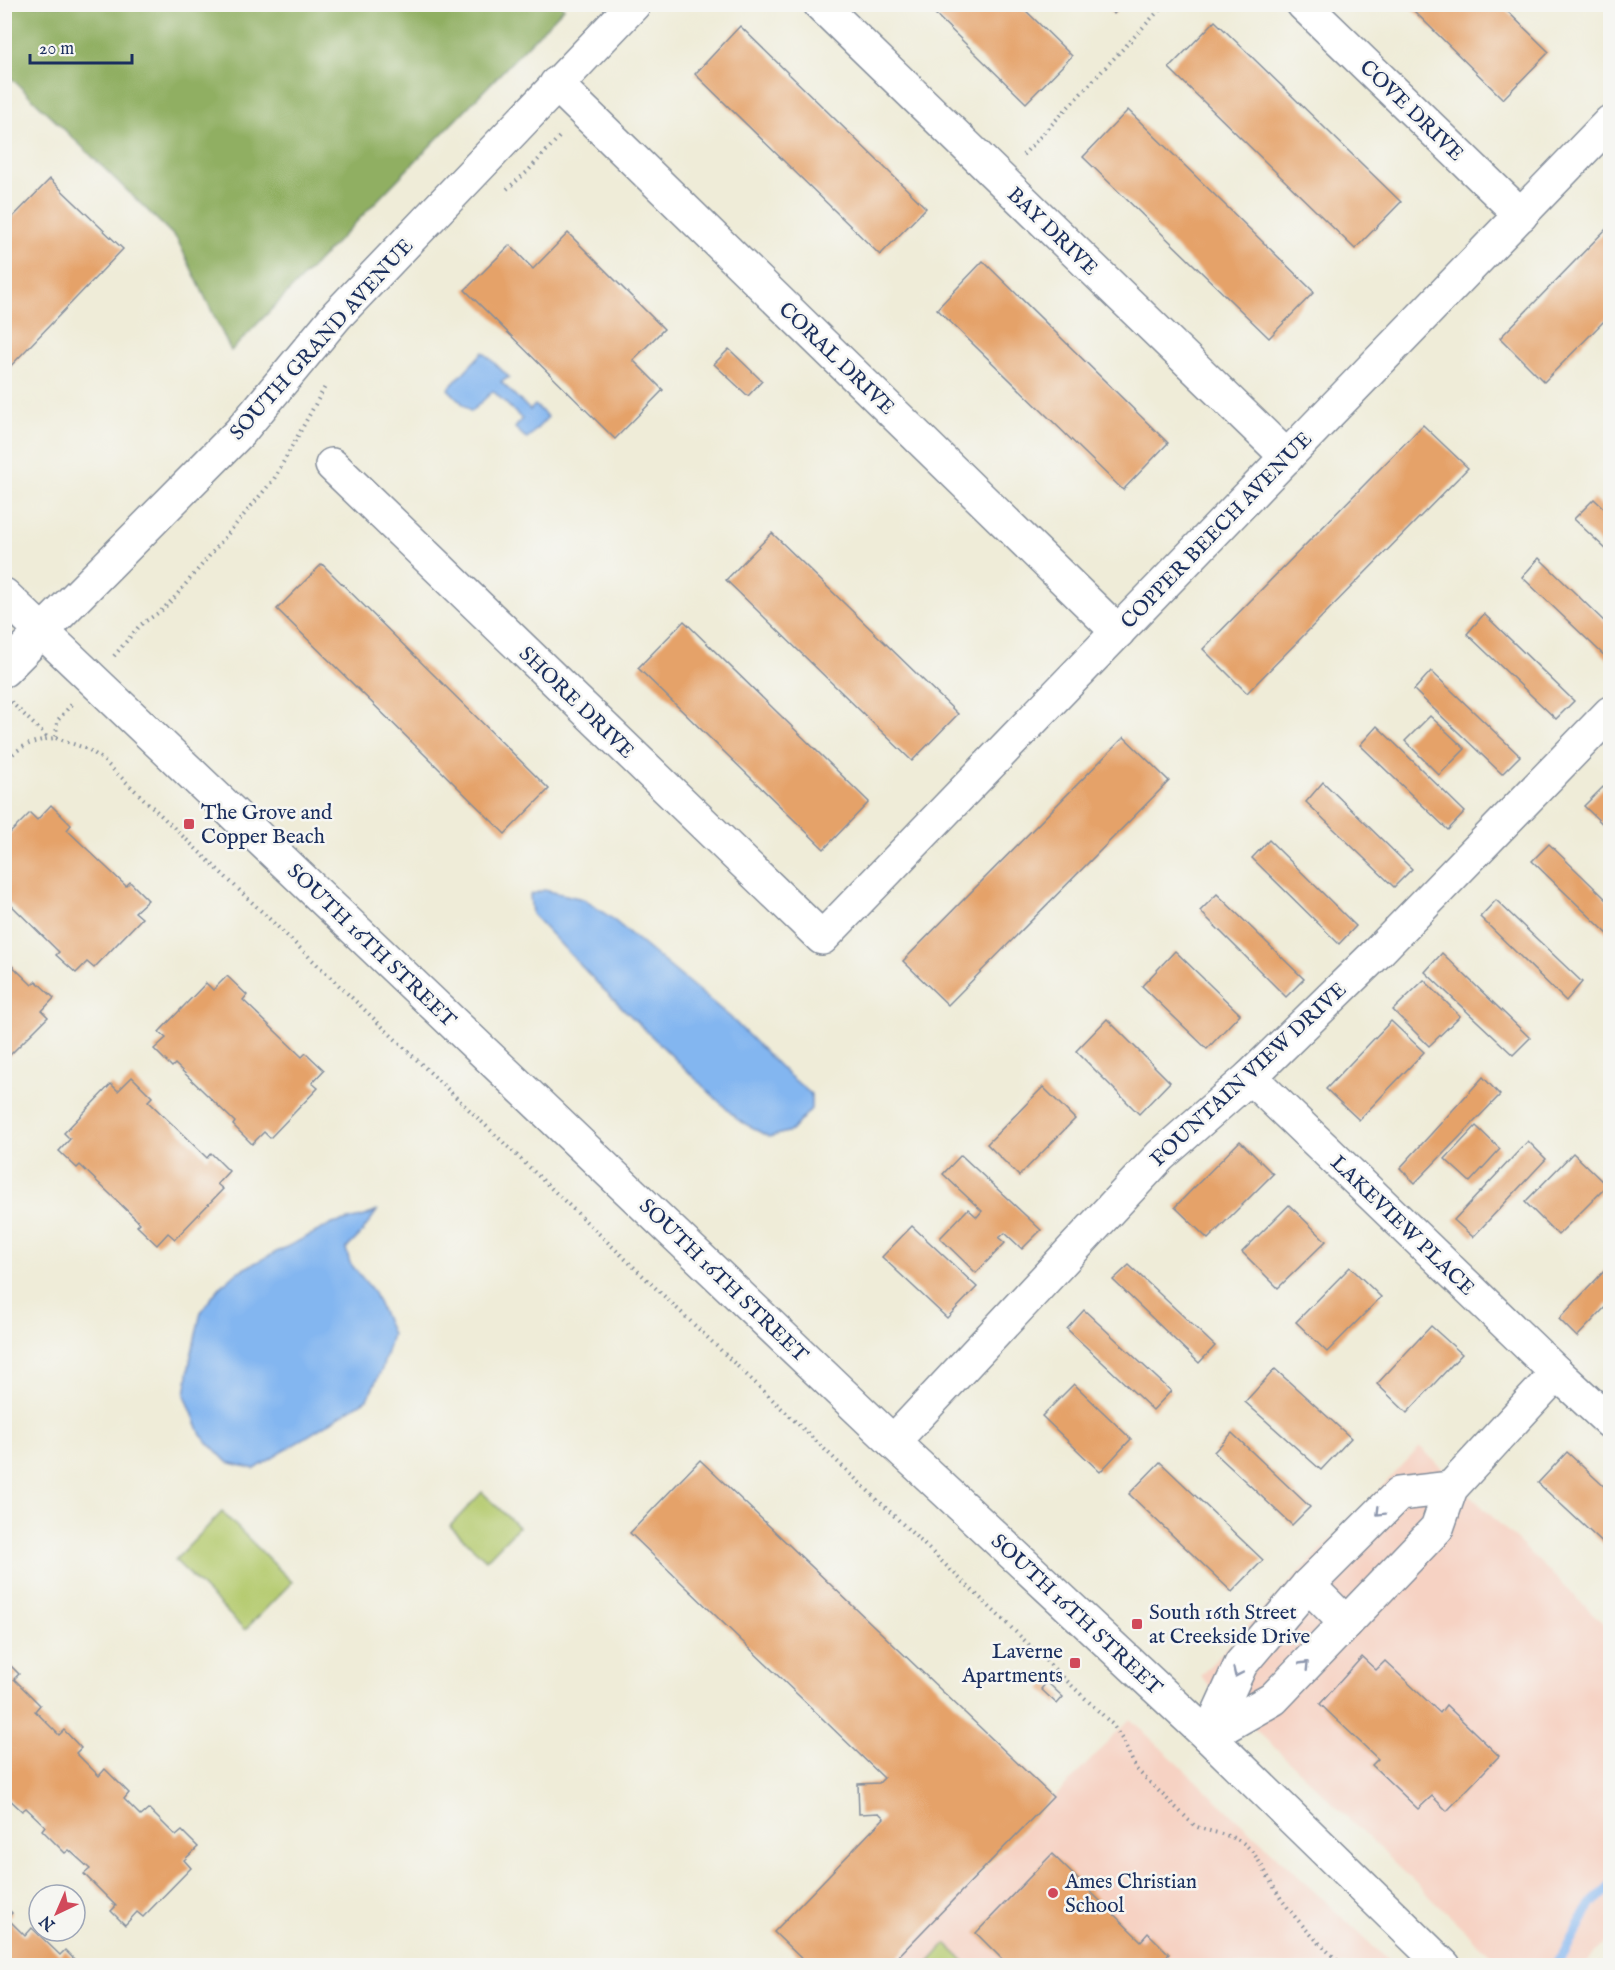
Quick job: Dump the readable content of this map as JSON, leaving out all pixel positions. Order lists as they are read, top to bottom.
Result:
{
  "streets": {
    "street": [
      "COVE DRIVE",
      "BAY DRIVE",
      "SOUTH GRAND AVENUE",
      "CORAL DRIVE",
      "COPPER BEECH AVENUE",
      "SHORE DRIVE",
      "SOUTH 16TH STREET",
      "FOUNTAIN VIEW DRIVE",
      "LAKEVIEW PLACE"
    ]
  },
  "crossings": [
    ["COVE DRIVE", "COPPER BEECH AVENUE"],
    ["BAY DRIVE", "COPPER BEECH AVENUE"],
    ["SOUTH GRAND AVENUE", "CORAL DRIVE"],
    ["SOUTH GRAND AVENUE", "SOUTH 16TH STREET"],
    ["CORAL DRIVE", "COPPER BEECH AVENUE"],
    ["COPPER BEECH AVENUE", "SHORE DRIVE"],
    ["SOUTH 16TH STREET", "FOUNTAIN VIEW DRIVE"],
    ["FOUNTAIN VIEW DRIVE", "LAKEVIEW PLACE"]
  ],
  "places": {
    "transit": ["The Grove and Copper Beach", "South 16th Street at Creekside Drive", "Laverne Apartments"],
    "other": ["Ames Christian School"]
  },
  "scale_bar": "20 m",
  "north": "bottom left"
}
